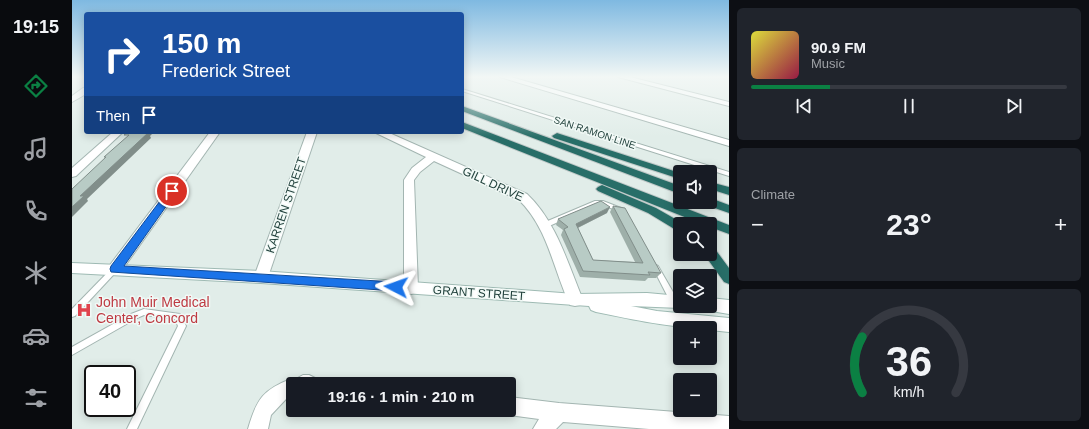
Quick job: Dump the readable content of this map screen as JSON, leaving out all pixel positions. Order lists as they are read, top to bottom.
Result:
{
  "streets": {
    "street": ["GILL DRIVE", "KARREN STREET", "GRANT STREET"],
    "lane": ["SAN RAMON LINE"]
  },
  "crossings": [
    ["GILL DRIVE", "GRANT STREET"],
    ["KARREN STREET", "GRANT STREET"]
  ],
  "places": {
    "hospital": ["John Muir Medical Center, Concord"]
  },
  "page": {
    "tabs": "19:15",
    "turn": ["150 m", "Frederick Street"],
    "song": ["90.9 FM", "Music"],
    "then": "Then",
    "tile": "Climate",
    "map_buttons": ["+", "−"],
    "heat": ["−", "23°", "+"],
    "limit": "40",
    "trip": "19:16 · 1 min · 210 m",
    "gauge": ["36", "km/h"]
  }
}
